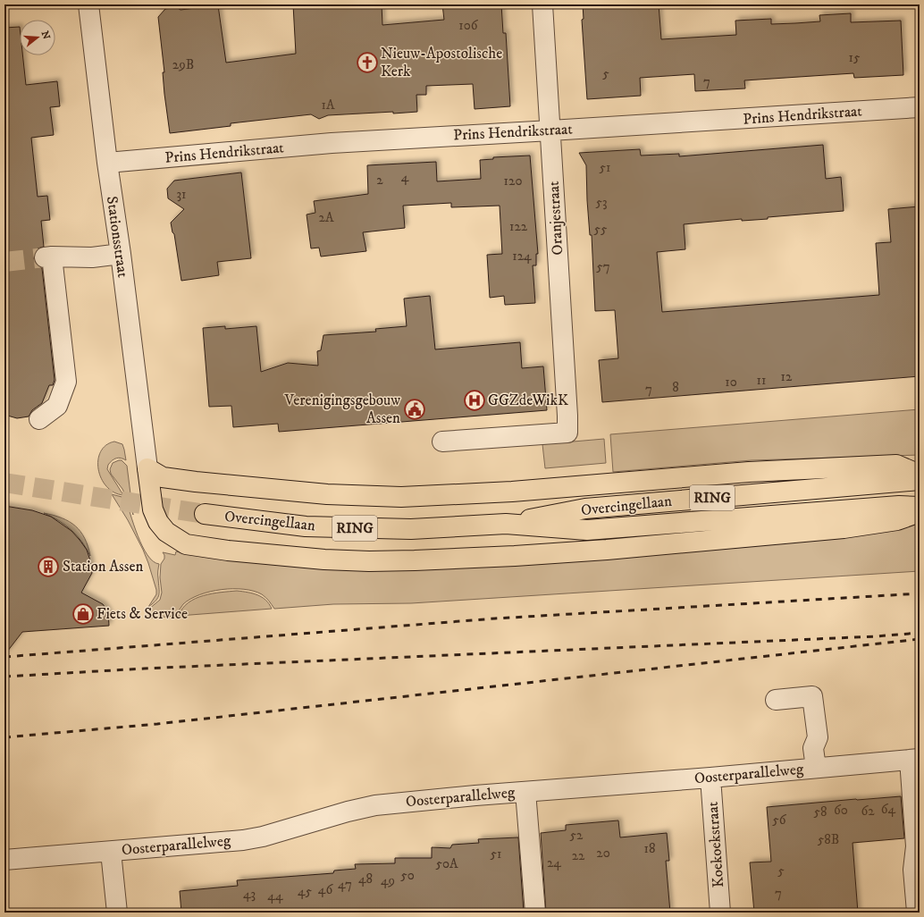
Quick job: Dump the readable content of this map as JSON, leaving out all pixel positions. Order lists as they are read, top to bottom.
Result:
{
  "streets": {
    "main road": ["RING", "Overcingellaan"],
    "street": [
      "Prins Hendrikstraat",
      "Oranjestraat",
      "Stationsstraat",
      "Oosterparallelweg",
      "Koekoekstraat"
    ]
  },
  "crossings": [
    ["Prins Hendrikstraat", "Oranjestraat"],
    ["Prins Hendrikstraat", "Stationsstraat"],
    ["Oosterparallelweg", "Koekoekstraat"]
  ],
  "places": {
    "church": ["Nieuw-Apostolische Kerk"],
    "hospital": ["GGZdeWikK"],
    "public building": ["Verenigingsgebouw Assen"],
    "building": ["Station Assen"],
    "shop": ["Fiets & Service"]
  },
  "house_numbers": [
    "106",
    "15",
    "29B",
    "5",
    "7",
    "1A",
    "51",
    "4",
    "2",
    "120",
    "31",
    "53",
    "2A",
    "122",
    "55",
    "124",
    "57",
    "12",
    "11",
    "10",
    "8",
    "7",
    "64",
    "60",
    "62",
    "58",
    "56",
    "52",
    "58B",
    "18",
    "20",
    "51",
    "22",
    "24",
    "50A",
    "5",
    "50",
    "48",
    "49",
    "47",
    "46",
    "45",
    "7",
    "43",
    "44"
  ],
  "north": "right"
}
